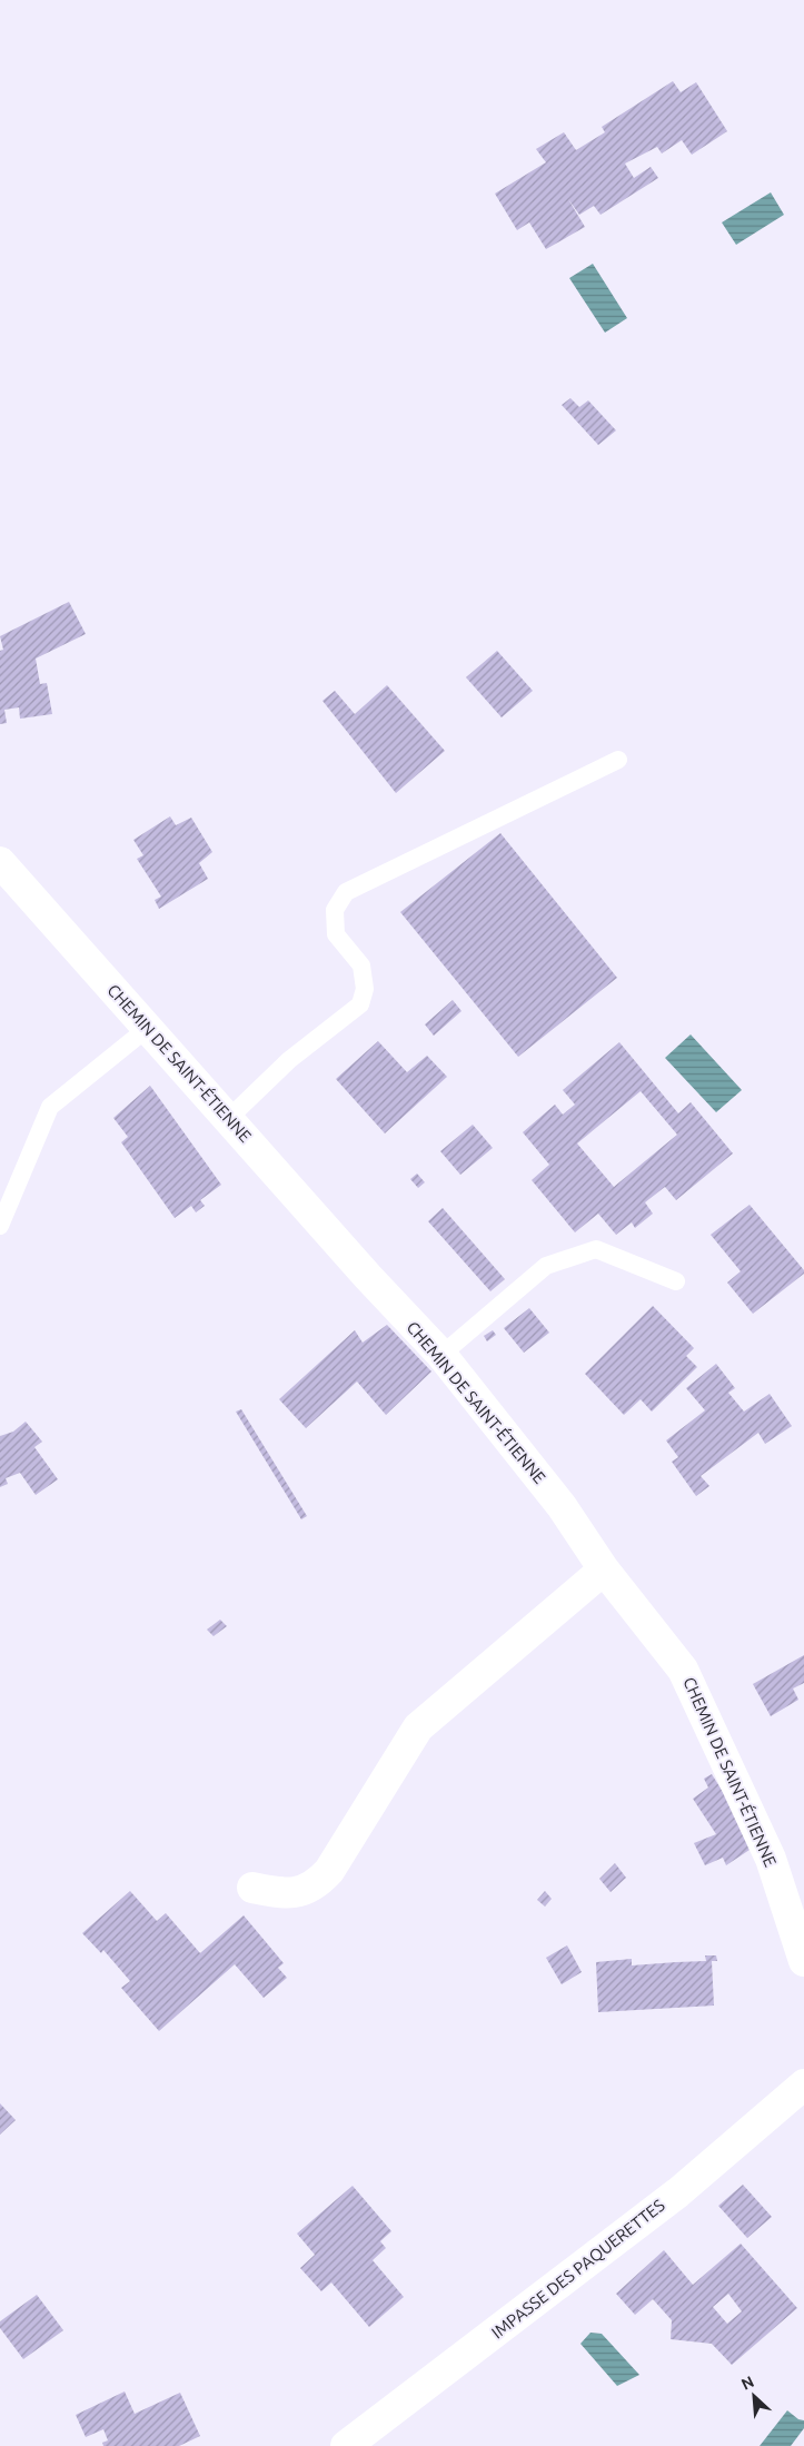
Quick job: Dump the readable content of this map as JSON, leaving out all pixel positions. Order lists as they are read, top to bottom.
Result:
{
  "streets": {
    "street": ["CHEMIN DE SAINT-ÉTIENNE", "IMPASSE DES PAQUERETTES"]
  },
  "north": "top left"
}
